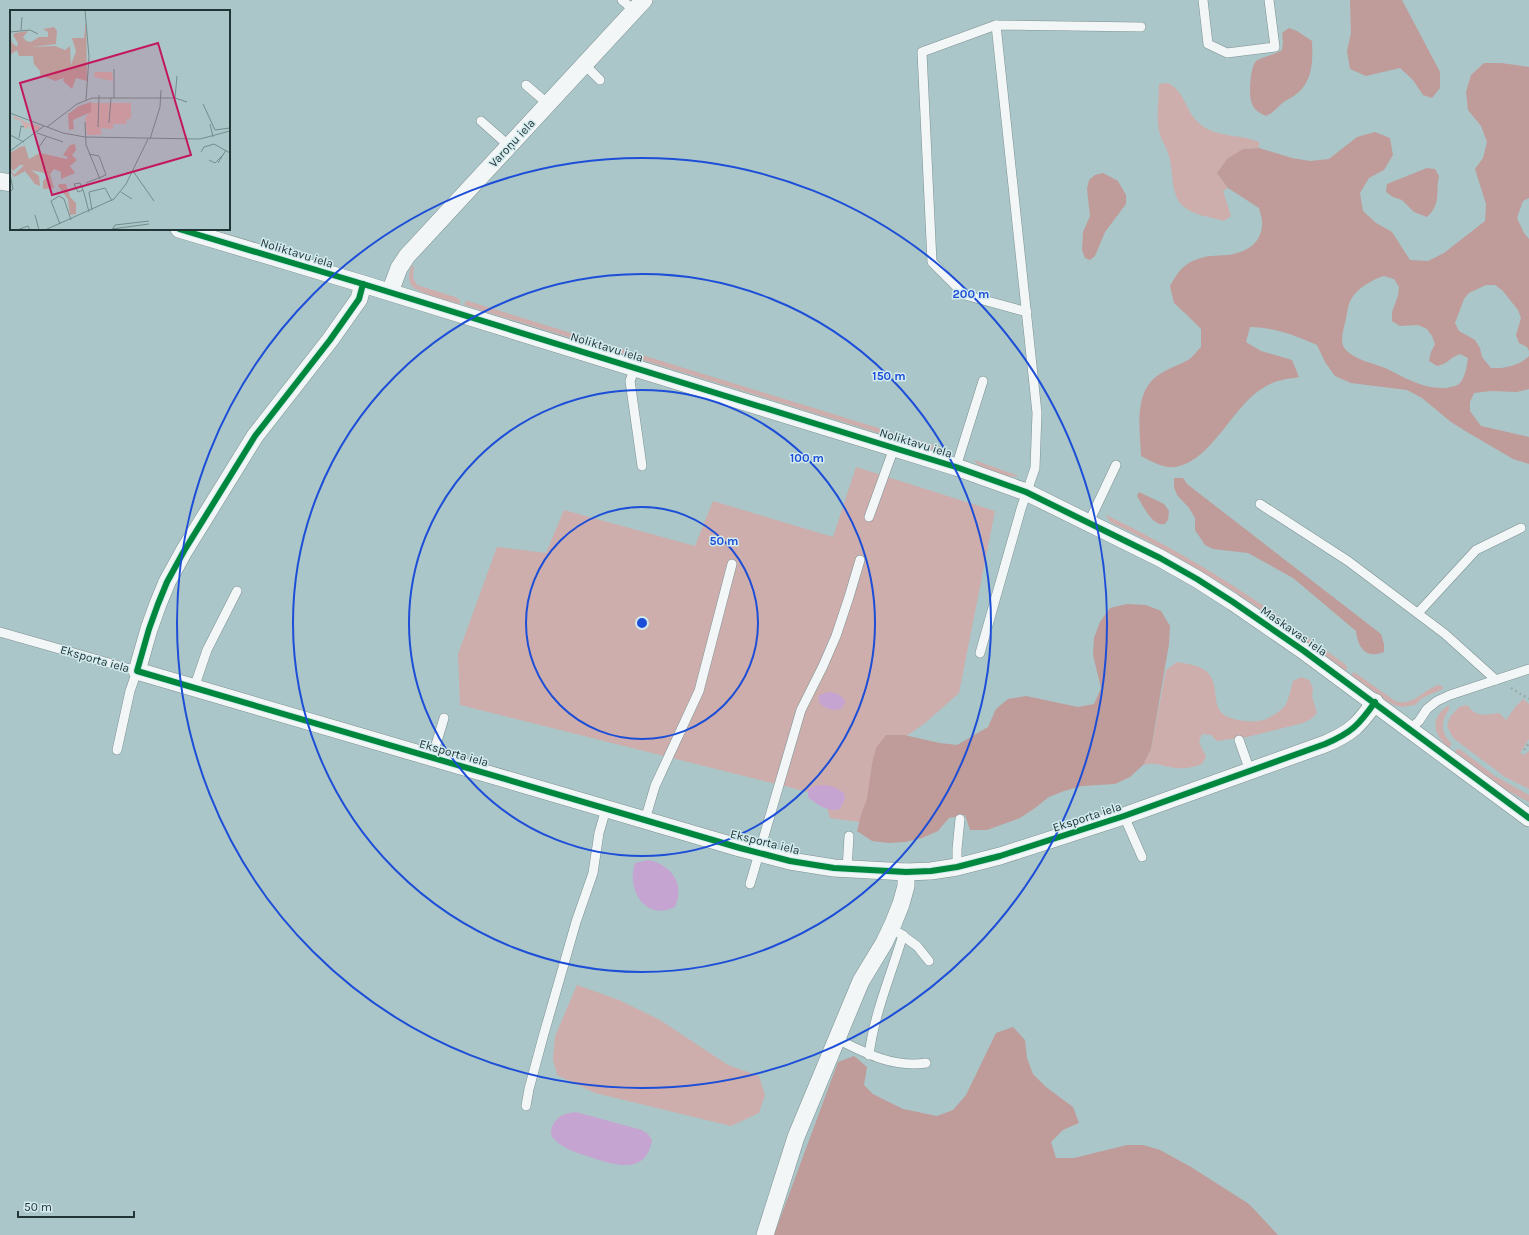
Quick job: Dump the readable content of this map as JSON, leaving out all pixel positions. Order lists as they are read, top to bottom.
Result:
{
  "streets": {
    "street": [
      "Varoņu iela",
      "Noliktavu iela",
      "Maskavas iela",
      "Eksporta iela"
    ]
  },
  "crossings": [
    ["Varoņu iela", "Noliktavu iela"],
    ["Noliktavu iela", "Maskavas iela"],
    ["Maskavas iela", "Eksporta iela"]
  ],
  "scale_bar": "50 m",
  "rings": [
    "200 m",
    "150 m",
    "100 m",
    "50 m"
  ]
}
